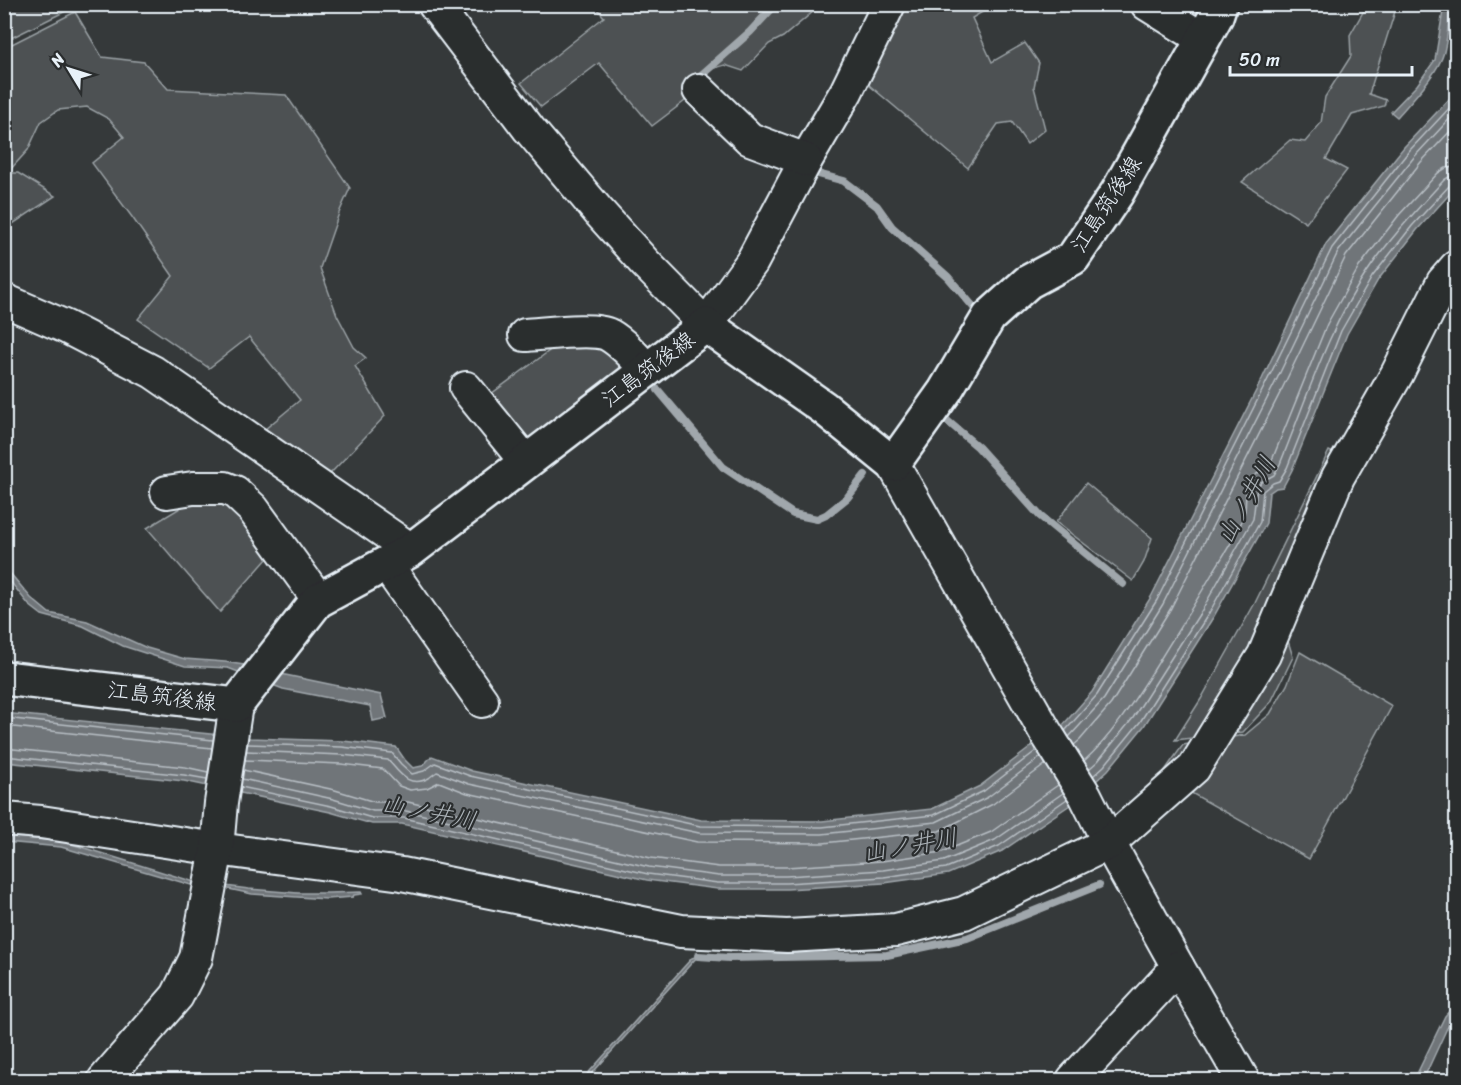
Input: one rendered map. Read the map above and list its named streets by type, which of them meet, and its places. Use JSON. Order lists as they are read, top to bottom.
{
  "streets": {
    "main road": ["江島筑後線"]
  },
  "water": ["山ノ井川"],
  "scale_bar": "50 m",
  "north": "top left"
}
